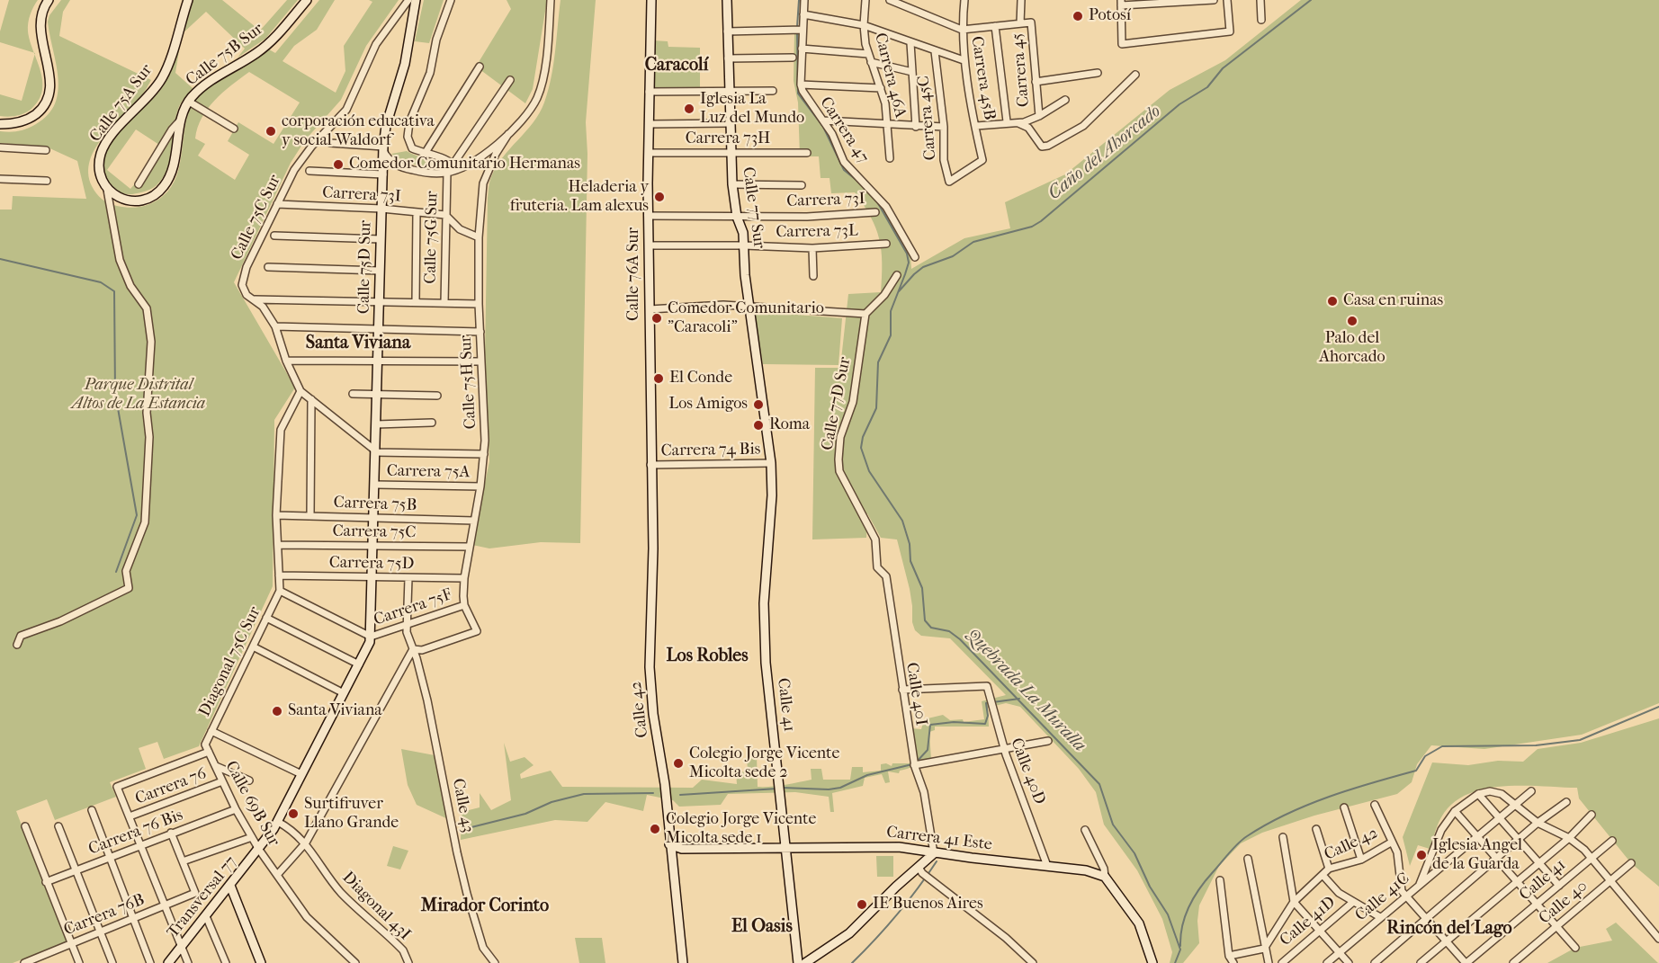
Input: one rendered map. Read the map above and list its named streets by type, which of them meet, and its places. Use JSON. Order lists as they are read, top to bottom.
{
  "streets": {
    "street": [
      "Calle 75B Sur",
      "Carrera 45",
      "Carrera 46A",
      "Carrera 45B",
      "Calle 75A Sur",
      "Carrera 45C",
      "Carrera 47",
      "Carrera 73H",
      "Carrera 73I",
      "Calle 77 Sur",
      "Calle 75C Sur",
      "Carrera 73L",
      "Calle 75G Sur",
      "Calle 75D Sur",
      "Calle 76A Sur",
      "Calle 75H Sur",
      "Calle 77D Sur",
      "Carrera 74 Bis",
      "Carrera 75A",
      "Carrera 75B",
      "Carrera 75C",
      "Carrera 75D",
      "Carrera 75F",
      "Diagonal 75C Sur",
      "Calle 40I",
      "Calle 41",
      "Calle 42",
      "Calle 40D",
      "Carrera 76",
      "Calle 69B Sur",
      "Calle 43",
      "Carrera 76 Bis",
      "Carrera 41 Este",
      "Transversal 77",
      "Calle 41C",
      "Calle 40",
      "Diagonal 43I",
      "Carrera 76B",
      "Calle 41D"
    ]
  },
  "crossings": [
    ["Calle 75B Sur", "Calle 75A Sur"],
    ["Carrera 45B", "Carrera 45C"],
    ["Carrera 73H", "Calle 77 Sur"],
    ["Carrera 73H", "Calle 76A Sur"],
    ["Carrera 73I", "Calle 77 Sur"],
    ["Carrera 73I", "Calle 75C Sur"],
    ["Carrera 73I", "Calle 75G Sur"],
    ["Carrera 73I", "Calle 75D Sur"],
    ["Carrera 73I", "Calle 76A Sur"],
    ["Calle 77 Sur", "Carrera 73L"],
    ["Calle 77 Sur", "Carrera 74 Bis"],
    ["Calle 77 Sur", "Calle 41"],
    ["Carrera 73L", "Calle 76A Sur"],
    ["Calle 75D Sur", "Carrera 75A"],
    ["Calle 75D Sur", "Carrera 75B"],
    ["Calle 75D Sur", "Carrera 75C"],
    ["Calle 75D Sur", "Carrera 75D"],
    ["Calle 75D Sur", "Carrera 75F"],
    ["Calle 75D Sur", "Transversal 77"],
    ["Calle 76A Sur", "Carrera 74 Bis"],
    ["Calle 76A Sur", "Calle 42"],
    ["Calle 75H Sur", "Carrera 75A"],
    ["Calle 75H Sur", "Carrera 75B"],
    ["Calle 75H Sur", "Carrera 75C"],
    ["Calle 75H Sur", "Carrera 75D"],
    ["Calle 75H Sur", "Carrera 75F"],
    ["Calle 75H Sur", "Calle 43"],
    ["Calle 77D Sur", "Calle 40I"],
    ["Carrera 75D", "Calle 43"],
    ["Carrera 75F", "Calle 43"],
    ["Carrera 75F", "Transversal 77"],
    ["Diagonal 75C Sur", "Calle 69B Sur"],
    ["Calle 40I", "Calle 40D"],
    ["Calle 40I", "Carrera 41 Este"],
    ["Calle 41", "Carrera 41 Este"],
    ["Calle 42", "Carrera 41 Este"],
    ["Calle 40D", "Carrera 41 Este"],
    ["Carrera 76", "Calle 69B Sur"],
    ["Calle 69B Sur", "Carrera 76 Bis"],
    ["Calle 69B Sur", "Transversal 77"]
  ],
  "districts": [
    "Caracolí",
    "Santa Viviana",
    "Los Robles",
    "Mirador Corinto",
    "El Oasis",
    "Rincón del Lago"
  ],
  "water": ["Caño del Ahorcado", "Quebrada La Muralla"],
  "parks": ["Parque Distrital Altos de La Estancia"],
  "places": [
    "Potosí",
    "Iglesia La Luz del Mundo",
    "corporación educativa y social Waldorf",
    "Comedor Comunitario Hermanas",
    "Heladeria y fruteria. Lam alexus",
    "Casa en ruinas",
    "Comedor Comunitario \"Caracoli\"",
    "Palo del Ahorcado",
    "El Conde",
    "Los Amigos",
    "Roma",
    "Santa Viviana",
    "Colegio Jorge Vicente Micolta sede 2",
    "Surtifruver Llano Grande",
    "Colegio Jorge Vicente Micolta sede 1",
    "Iglesia Angel de la Guarda",
    "IE Buenos Aires"
  ]
}
